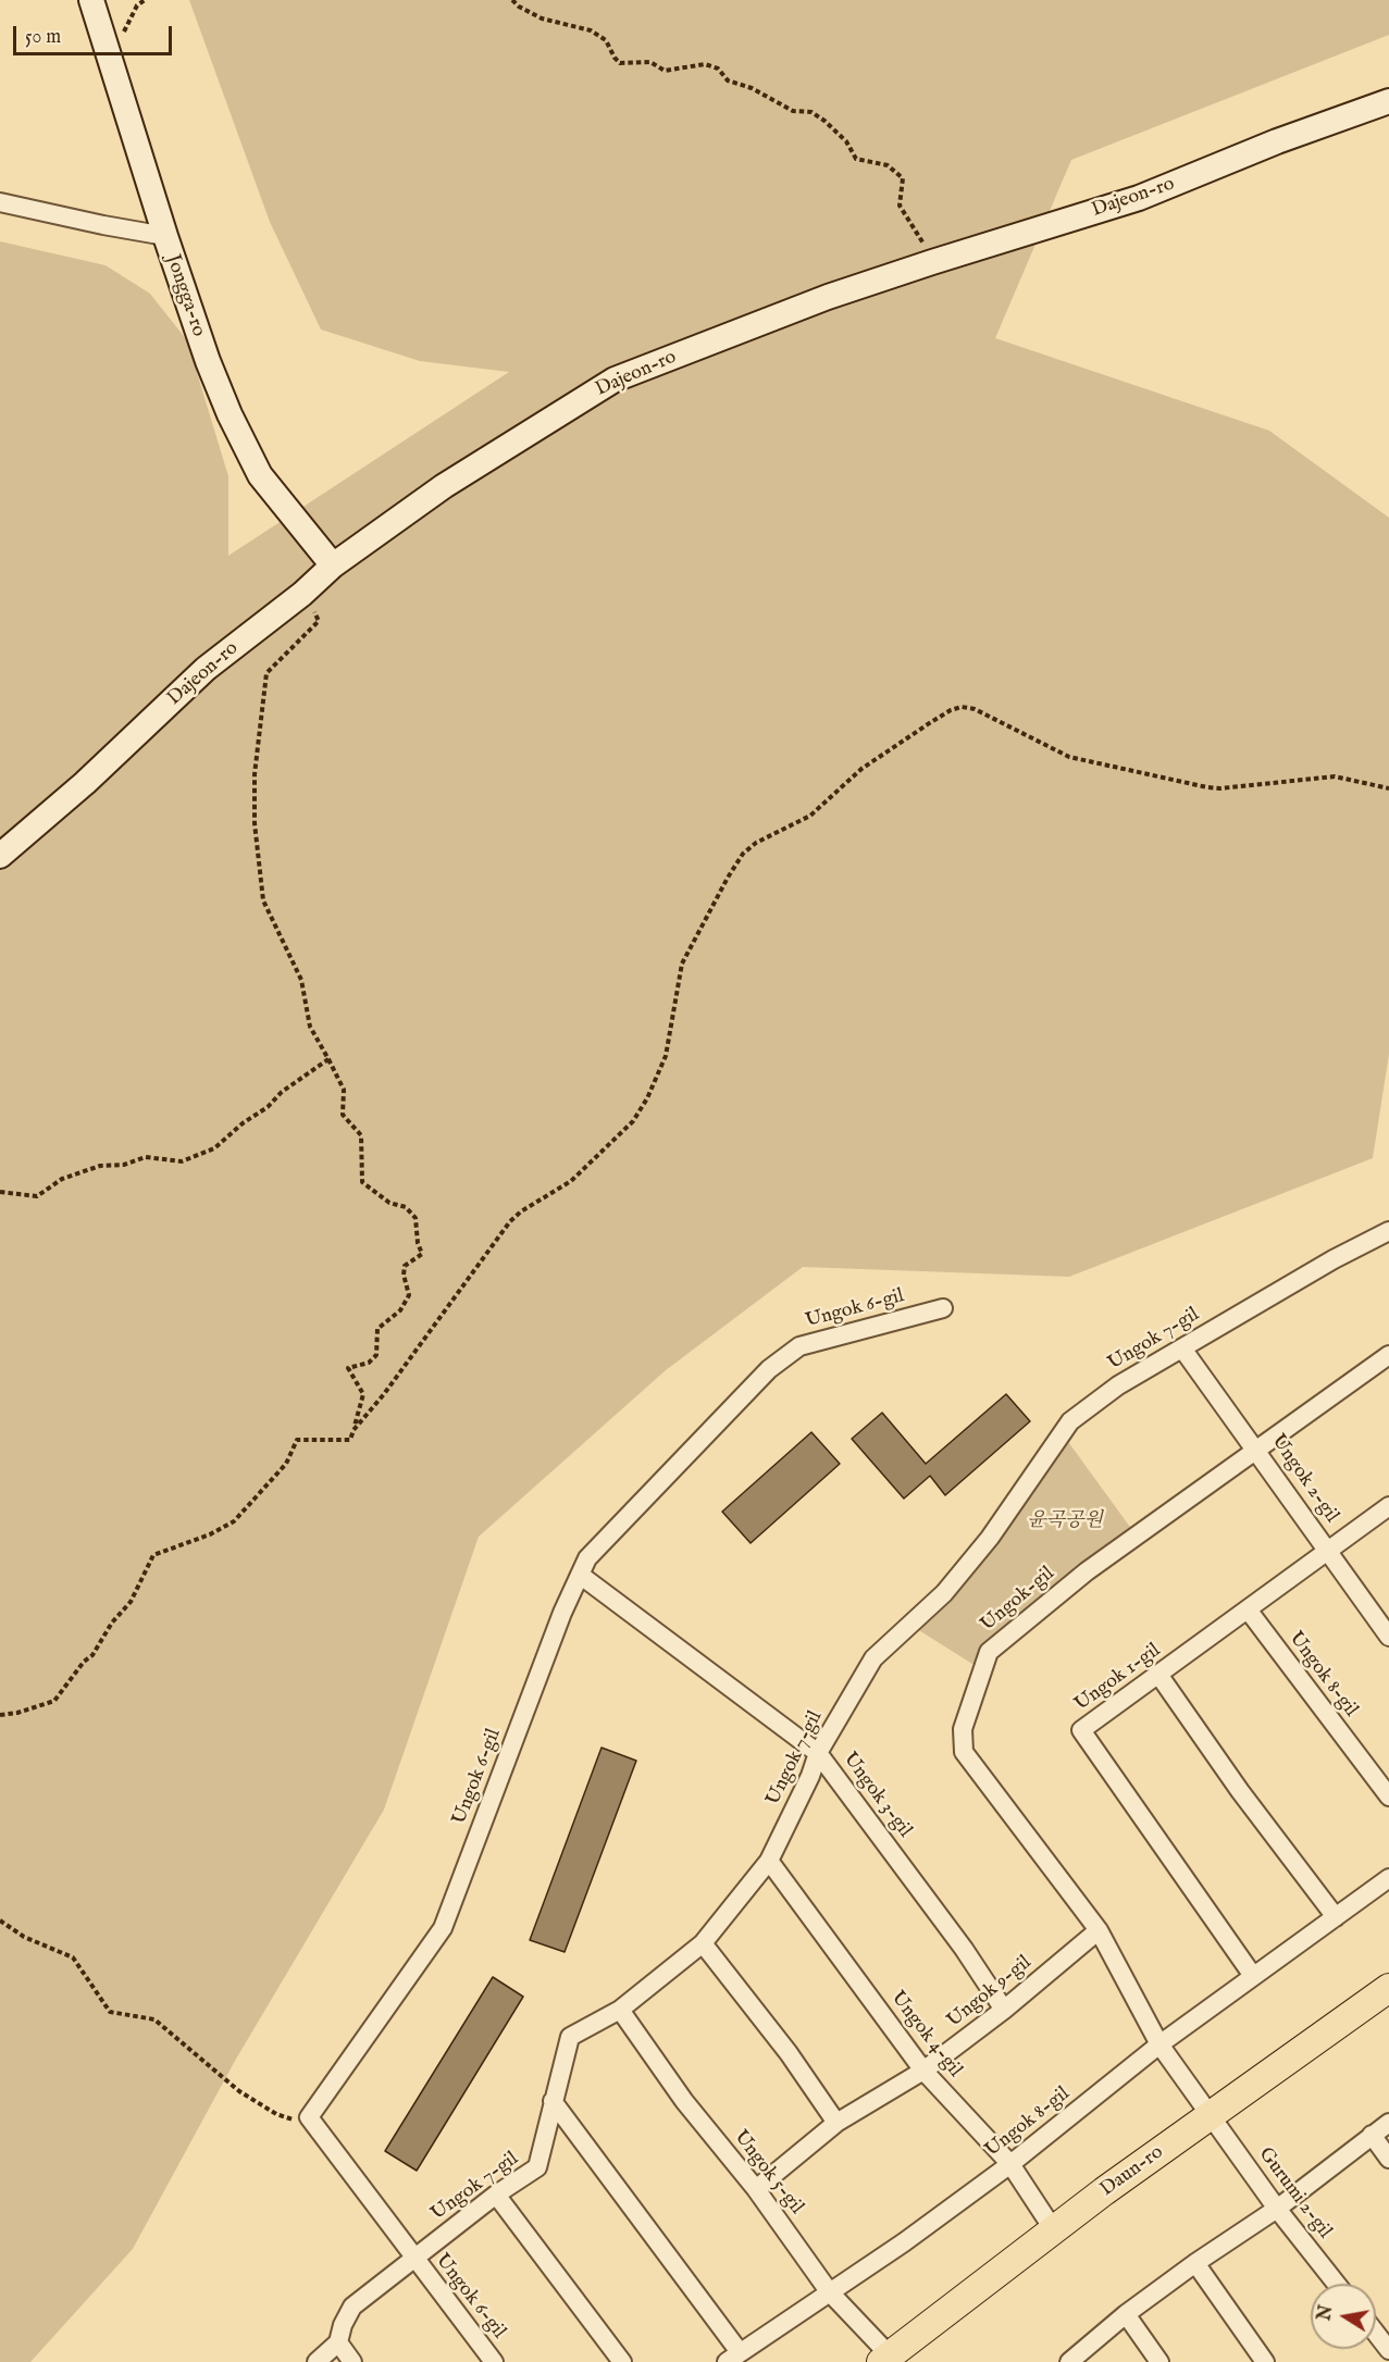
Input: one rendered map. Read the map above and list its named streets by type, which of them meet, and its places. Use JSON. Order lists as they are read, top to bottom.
{
  "streets": {
    "main road": ["Dajeon-ro", "Jongga-ro", "Daun-ro"],
    "street": [
      "Ungok 6-gil",
      "Ungok 7-gil",
      "Ungok 2-gil",
      "Ungok-gil",
      "Ungok 8-gil",
      "Ungok 1-gil",
      "Ungok 3-gil",
      "Ungok 9-gil",
      "Ungok 4-gil",
      "Ungok 5-gil",
      "Gurumi 2-gil"
    ]
  },
  "crossings": [
    ["Dajeon-ro", "Jongga-ro"],
    ["Ungok 6-gil", "Ungok 7-gil"],
    ["Ungok 6-gil", "Ungok 3-gil"],
    ["Ungok 7-gil", "Ungok 2-gil"],
    ["Ungok 7-gil", "Ungok 8-gil"],
    ["Ungok 7-gil", "Ungok 3-gil"],
    ["Ungok 7-gil", "Ungok 4-gil"],
    ["Ungok 7-gil", "Ungok 5-gil"],
    ["Ungok 2-gil", "Ungok-gil"],
    ["Ungok 2-gil", "Ungok 1-gil"],
    ["Ungok-gil", "Ungok 8-gil"],
    ["Ungok-gil", "Ungok 9-gil"],
    ["Ungok-gil", "Daun-ro"],
    ["Ungok-gil", "Gurumi 2-gil"],
    ["Ungok 8-gil", "Ungok 1-gil"],
    ["Ungok 8-gil", "Ungok 4-gil"],
    ["Ungok 8-gil", "Ungok 5-gil"],
    ["Ungok 3-gil", "Ungok 9-gil"],
    ["Ungok 9-gil", "Ungok 4-gil"],
    ["Ungok 9-gil", "Ungok 5-gil"],
    ["Ungok 4-gil", "Daun-ro"],
    ["Daun-ro", "Ungok 5-gil"],
    ["Daun-ro", "Gurumi 2-gil"]
  ],
  "parks": ["윤곡공원"],
  "scale_bar": "50 m",
  "north": "left"
}
